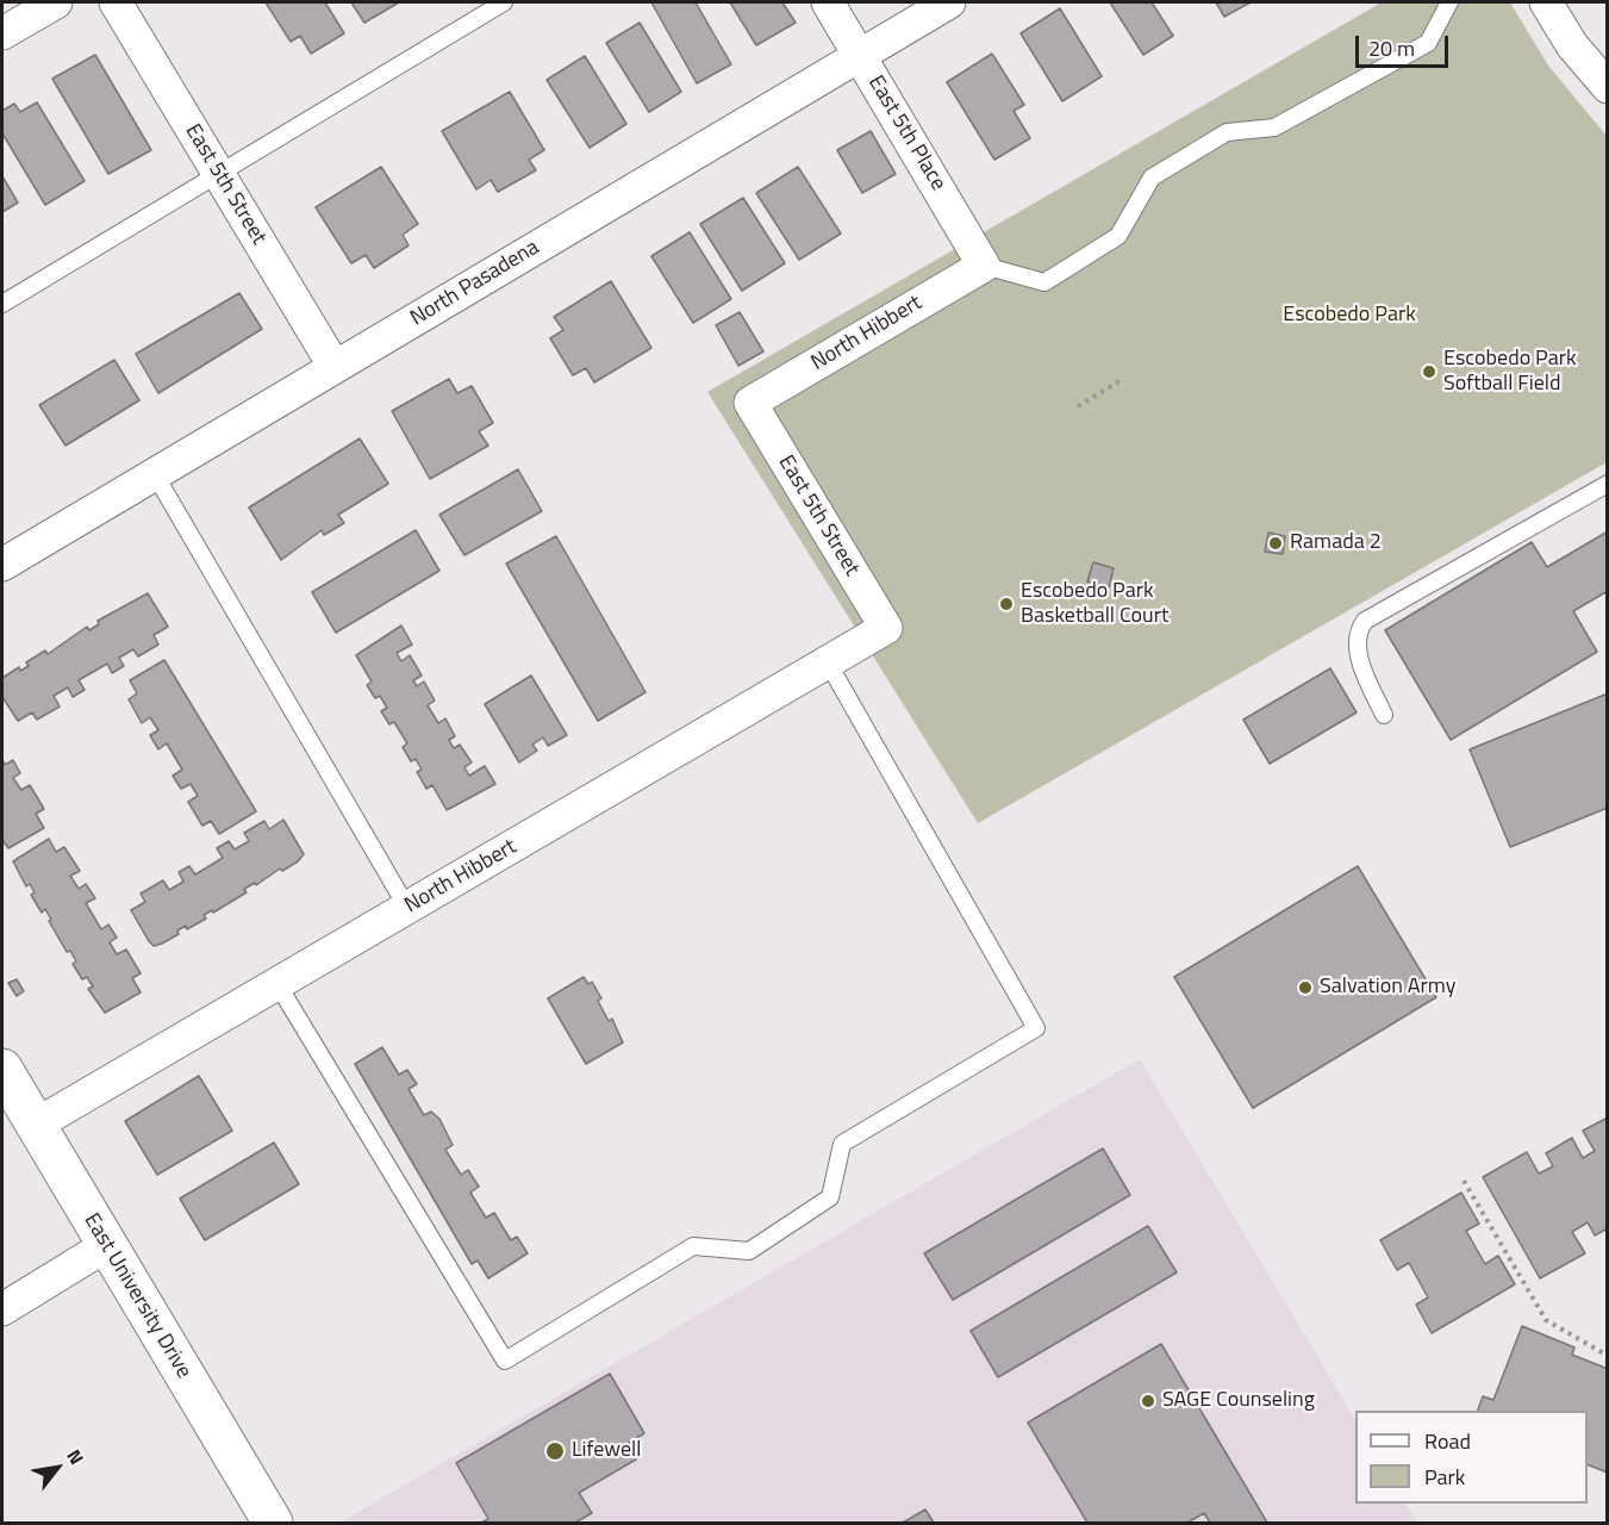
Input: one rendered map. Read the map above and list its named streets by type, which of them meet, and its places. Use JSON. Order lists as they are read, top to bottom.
{
  "streets": {
    "main road": ["East University Drive"],
    "street": [
      "East 5th Place",
      "East 5th Street",
      "North Pasadena",
      "North Hibbert"
    ]
  },
  "crossings": [
    ["East 5th Place", "North Pasadena"],
    ["East 5th Place", "North Hibbert"],
    ["East 5th Street", "North Pasadena"],
    ["East 5th Street", "North Hibbert"],
    ["North Hibbert", "East University Drive"]
  ],
  "parks": ["Escobedo Park"],
  "places": [
    "Escobedo Park Softball Field",
    "Ramada 2",
    "Escobedo Park Basketball Court",
    "Salvation Army",
    "SAGE Counseling",
    "Lifewell"
  ],
  "legend": ["Road", "Park"],
  "scale_bar": "20 m",
  "north": "top right"
}
